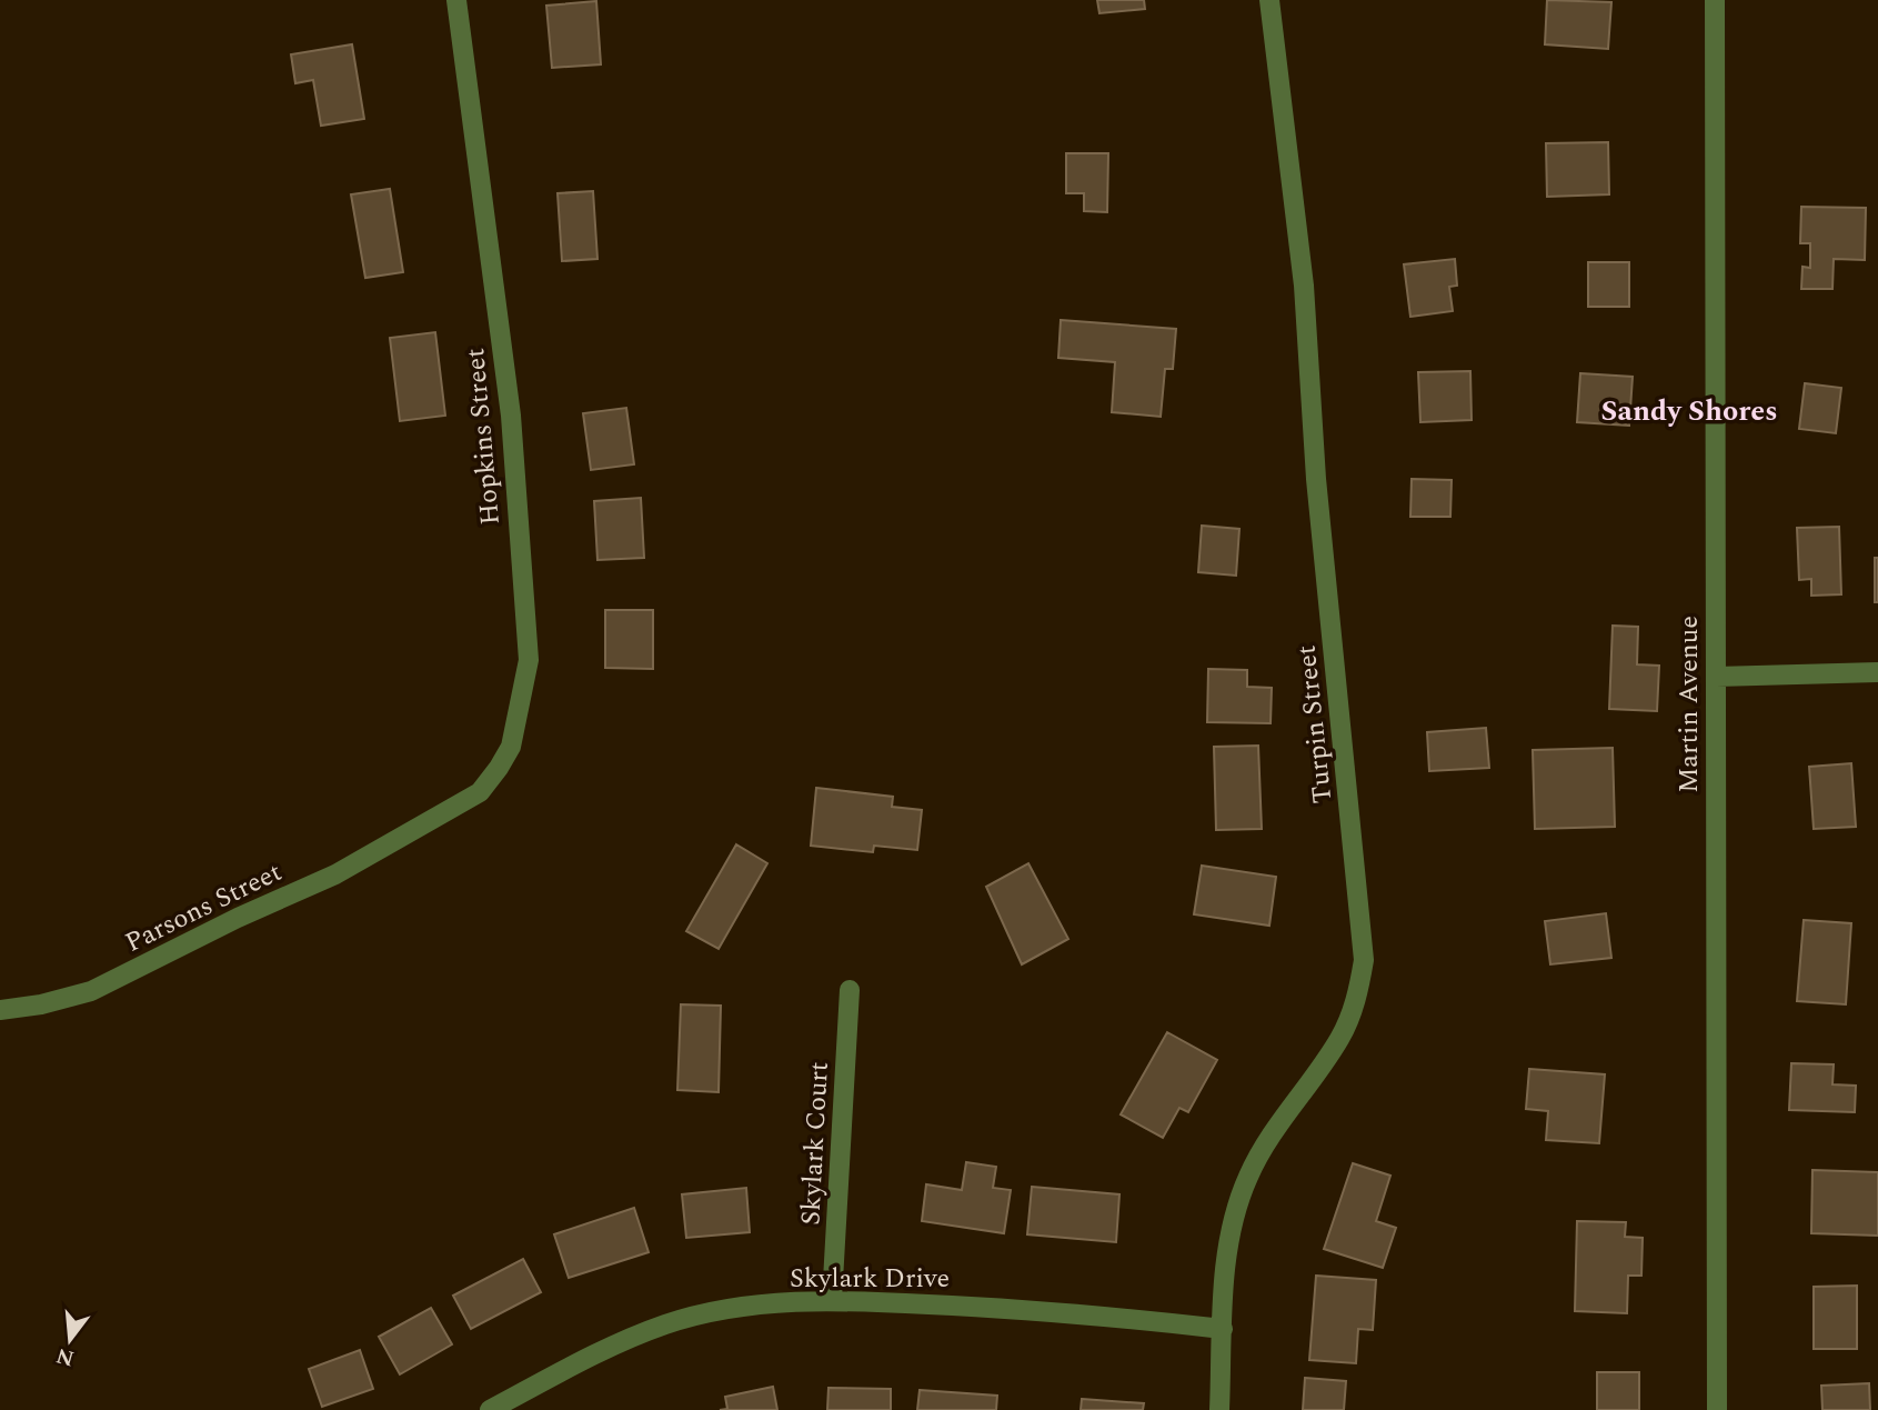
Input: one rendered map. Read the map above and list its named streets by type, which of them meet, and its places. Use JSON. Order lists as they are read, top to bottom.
{
  "streets": {
    "street": [
      "Hopkins Street",
      "Martin Avenue",
      "Turpin Street",
      "Parsons Street",
      "Skylark Court",
      "Skylark Drive"
    ]
  },
  "crossings": [
    ["Hopkins Street", "Parsons Street"],
    ["Turpin Street", "Skylark Drive"],
    ["Skylark Court", "Skylark Drive"]
  ],
  "districts": ["Sandy Shores"],
  "north": "bottom"
}
